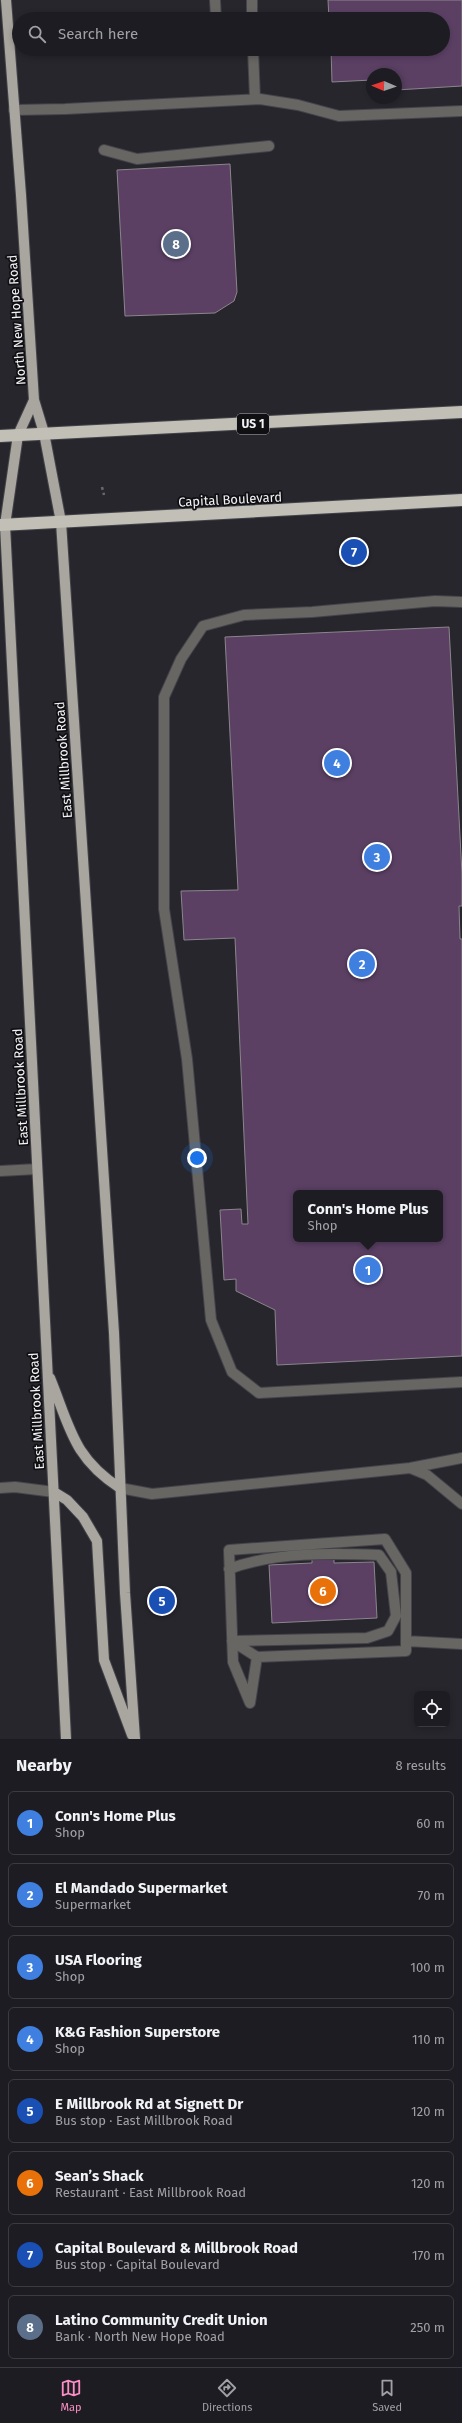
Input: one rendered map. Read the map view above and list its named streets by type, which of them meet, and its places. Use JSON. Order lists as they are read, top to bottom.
{
  "streets": {
    "highway": ["US 1", "Capital Boulevard"],
    "main road": ["North New Hope Road", "East Millbrook Road"]
  },
  "crossings": [
    ["North New Hope Road", "US 1"],
    ["North New Hope Road", "Capital Boulevard"],
    ["North New Hope Road", "East Millbrook Road"],
    ["US 1", "East Millbrook Road"],
    ["Capital Boulevard", "East Millbrook Road"]
  ],
  "north": "left",
  "page": {
    "search": "Search here",
    "pins": [
      "8",
      "7",
      "4",
      "3",
      "2",
      "1",
      "6",
      "5"
    ],
    "popup": ["Conn's Home Plus", "Shop"],
    "heading": ["Nearby", "8 results"],
    "list": [
      {
        "mark": "1",
        "name": "Conn's Home Plus",
        "note": "Shop",
        "value": "60 m"
      },
      {
        "mark": "2",
        "name": "El Mandado Supermarket",
        "note": "Supermarket",
        "value": "70 m"
      },
      {
        "mark": "3",
        "name": "USA Flooring",
        "note": "Shop",
        "value": "100 m"
      },
      {
        "mark": "4",
        "name": "K&G Fashion Superstore",
        "note": "Shop",
        "value": "110 m"
      },
      {
        "mark": "5",
        "name": "E Millbrook Rd at Signett Dr",
        "note": "Bus stop · East Millbrook Road",
        "value": "120 m"
      },
      {
        "mark": "6",
        "name": "Sean’s Shack",
        "note": "Restaurant · East Millbrook Road",
        "value": "120 m"
      },
      {
        "mark": "7",
        "name": "Capital Boulevard & Millbrook Road",
        "note": "Bus stop · Capital Boulevard",
        "value": "170 m"
      },
      {
        "mark": "8",
        "name": "Latino Community Credit Union",
        "note": "Bank · North New Hope Road",
        "value": "250 m"
      }
    ],
    "nav": ["Map", "Directions", "Saved"]
  }
}
